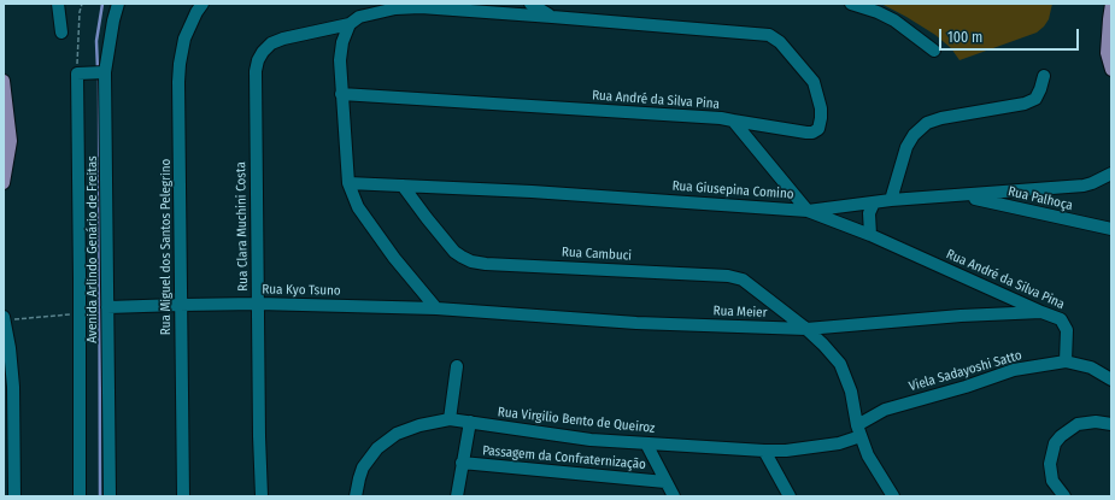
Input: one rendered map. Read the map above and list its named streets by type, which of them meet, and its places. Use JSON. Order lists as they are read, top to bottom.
{
  "streets": {
    "street": [
      "Rua André da Silva Pina",
      "Rua Giusepina Comino",
      "Rua Palhoça",
      "Rua Clara Muchini Costa",
      "Rua Miguel dos Santos Pelegrino",
      "Avenida Arlindo Genário de Freitas",
      "Rua Cambuci",
      "Rua Kyo Tsuno",
      "Rua Meier",
      "Viela Sadayoshi Satto",
      "Rua Virgilio Bento de Queiroz",
      "Passagem da Confraternização"
    ]
  },
  "crossings": [
    ["Rua André da Silva Pina", "Rua Giusepina Comino"],
    ["Rua André da Silva Pina", "Rua Clara Muchini Costa"],
    ["Rua André da Silva Pina", "Rua Meier"],
    ["Rua André da Silva Pina", "Viela Sadayoshi Satto"],
    ["Rua Giusepina Comino", "Rua Palhoça"],
    ["Rua Giusepina Comino", "Rua Cambuci"],
    ["Rua Clara Muchini Costa", "Rua Kyo Tsuno"],
    ["Rua Miguel dos Santos Pelegrino", "Rua Kyo Tsuno"],
    ["Avenida Arlindo Genário de Freitas", "Rua Kyo Tsuno"],
    ["Rua Cambuci", "Rua Meier"],
    ["Rua Cambuci", "Viela Sadayoshi Satto"],
    ["Rua Cambuci", "Rua Virgilio Bento de Queiroz"],
    ["Rua Kyo Tsuno", "Rua Meier"],
    ["Viela Sadayoshi Satto", "Rua Virgilio Bento de Queiroz"]
  ],
  "scale_bar": "100 m"
}
